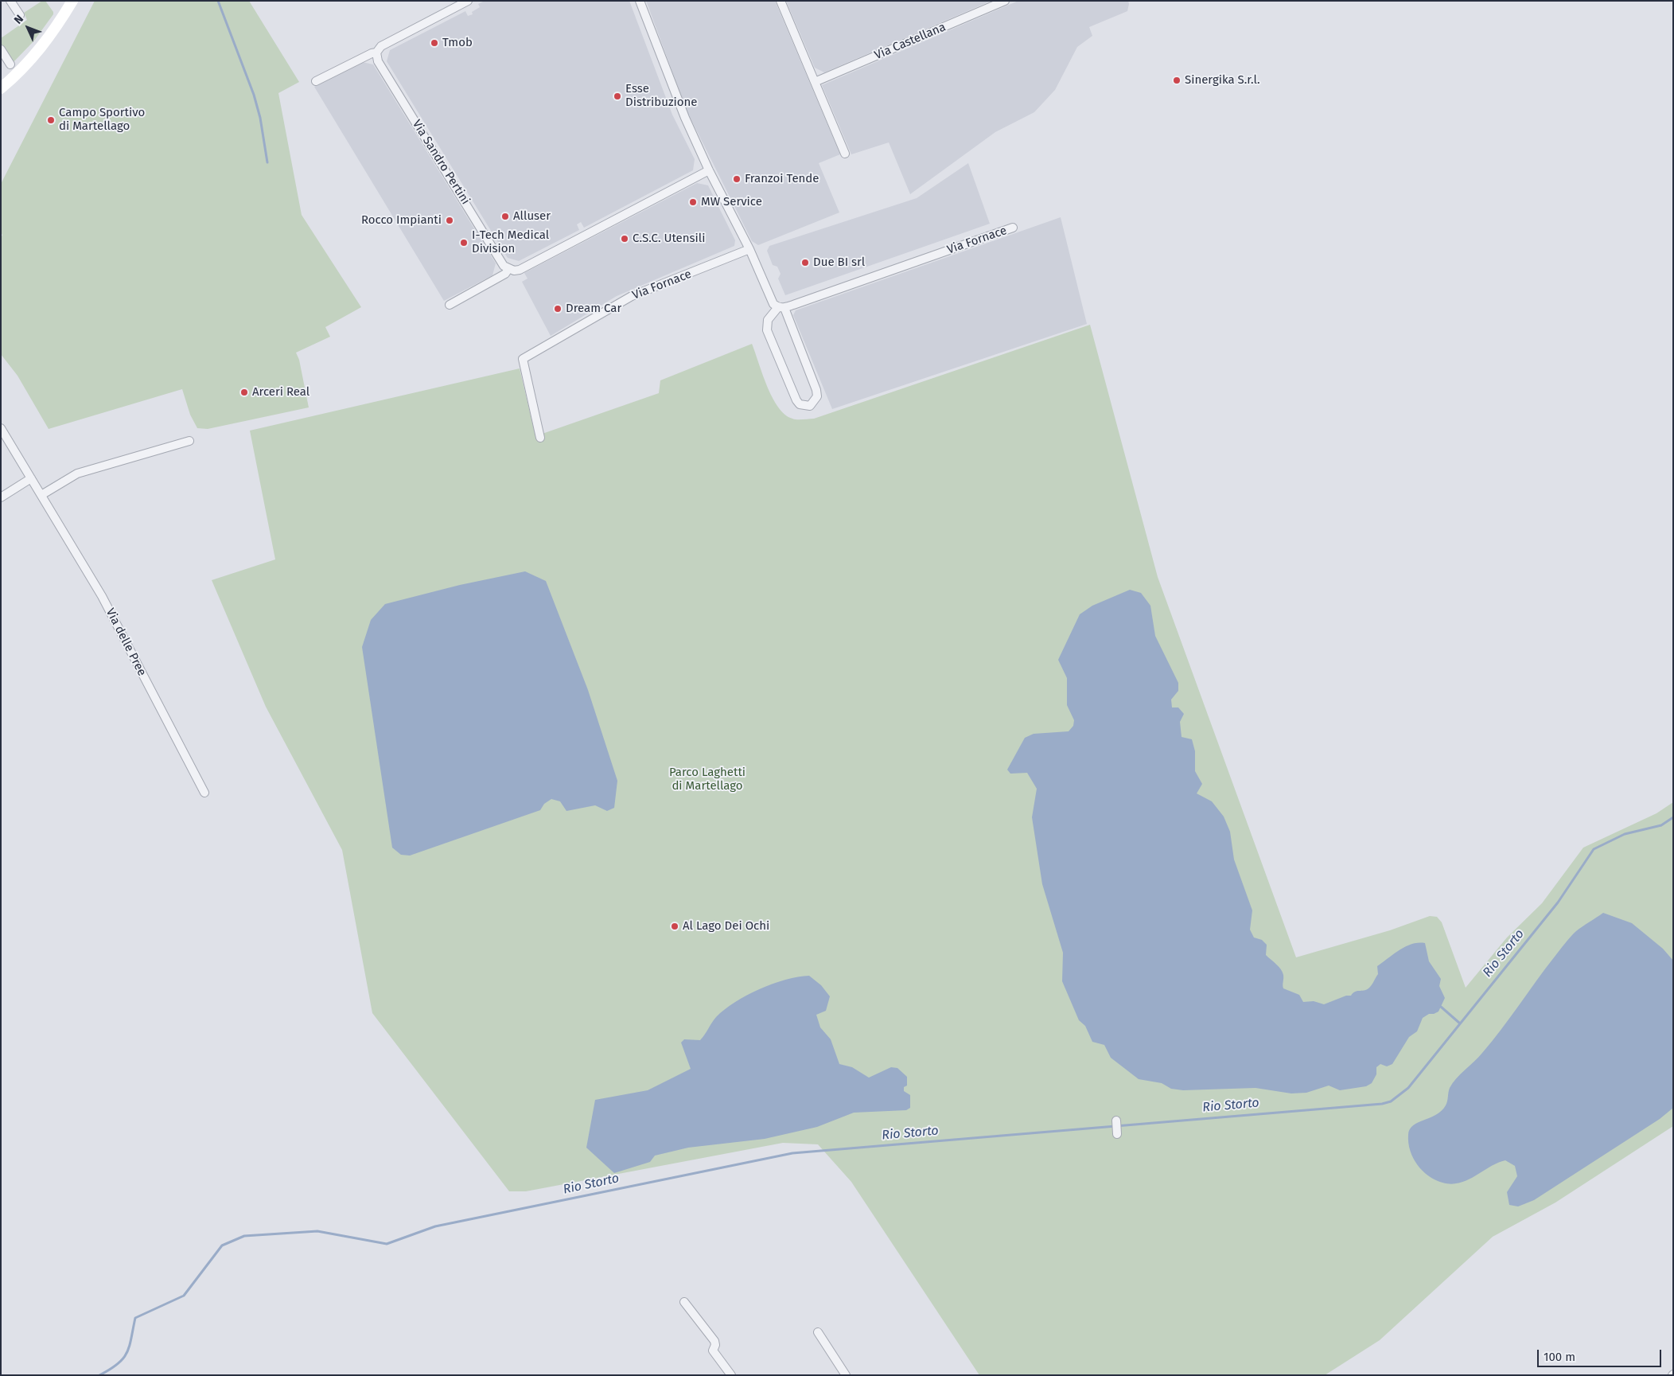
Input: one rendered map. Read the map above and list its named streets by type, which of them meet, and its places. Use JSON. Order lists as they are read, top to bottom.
{
  "streets": {
    "street": [
      "Via Castellana",
      "Via Sandro Pertini",
      "Via Fornace",
      "Via delle Pree"
    ]
  },
  "water": ["Rio Storto"],
  "parks": ["Parco Laghetti di Martellago"],
  "places": [
    "Tmob",
    "Sinergika S.r.l.",
    "Esse Distribuzione",
    "Campo Sportivo di Martellago",
    "Franzoi Tende",
    "MW Service",
    "Alluser",
    "Rocco Impianti",
    "C.S.C. Utensili",
    "I-Tech Medical Division",
    "Due BI srl",
    "Dream Car",
    "Arceri Real",
    "Al Lago Dei Ochi"
  ],
  "scale_bar": "100 m",
  "north": "top left"
}
